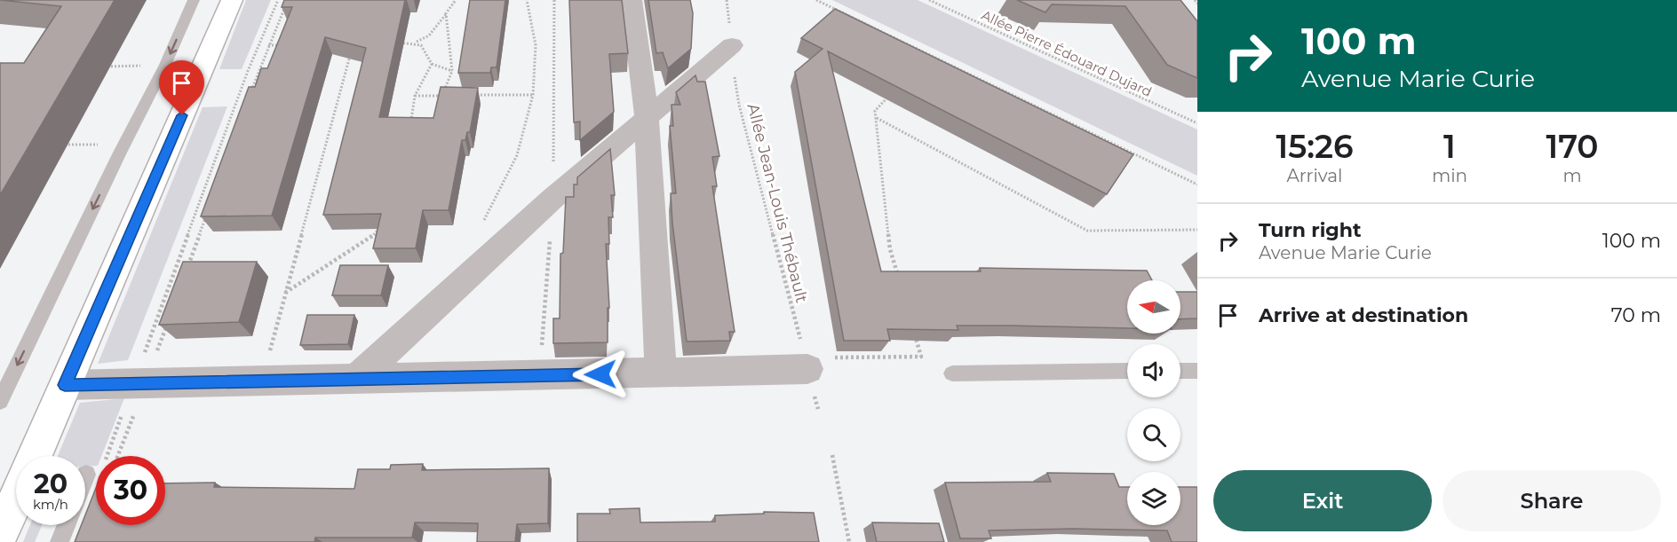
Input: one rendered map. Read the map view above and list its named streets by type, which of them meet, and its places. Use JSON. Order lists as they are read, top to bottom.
{
  "streets": {
    "path": ["Allée Pierre Édouard Dujard", "Allée Jean-Louis Thébault"]
  },
  "north": "left",
  "page": {
    "turn": ["100 m", "Avenue Marie Curie"],
    "eta": [
      "15:26",
      "Arrival",
      "1",
      "min",
      "170",
      "m"
    ],
    "list": [
      {
        "name": "Turn right",
        "note": "Avenue Marie Curie",
        "value": "100 m"
      },
      {
        "name": "Arrive at destination",
        "value": "70 m"
      }
    ],
    "speed": "20 km/h",
    "limit": "30",
    "buttons": ["Exit", "Share"]
  }
}
